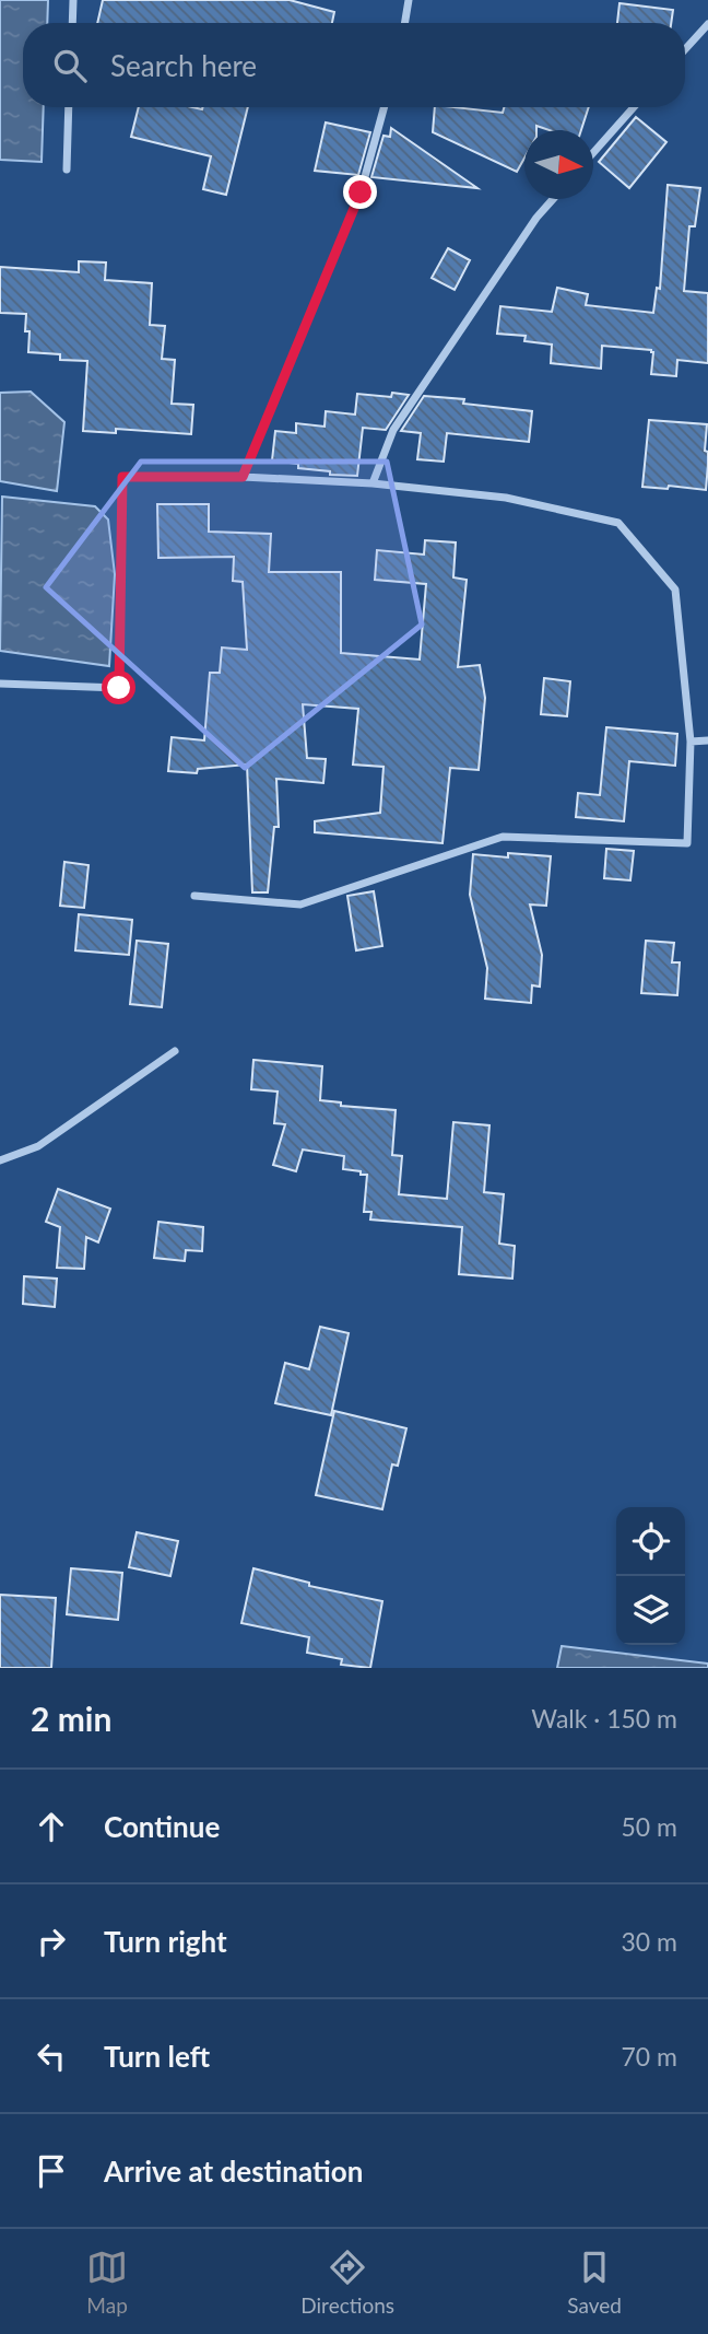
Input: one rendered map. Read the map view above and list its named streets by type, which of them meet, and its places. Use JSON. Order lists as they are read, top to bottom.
{
  "north": "right",
  "page": {
    "search": "Search here",
    "heading": ["2 min", "Walk · 150 m"],
    "list": [
      ["Continue", "50 m"],
      ["Turn right", "30 m"],
      ["Turn left", "70 m"],
      "Arrive at destination"
    ],
    "nav": ["Map", "Directions", "Saved"]
  }
}
